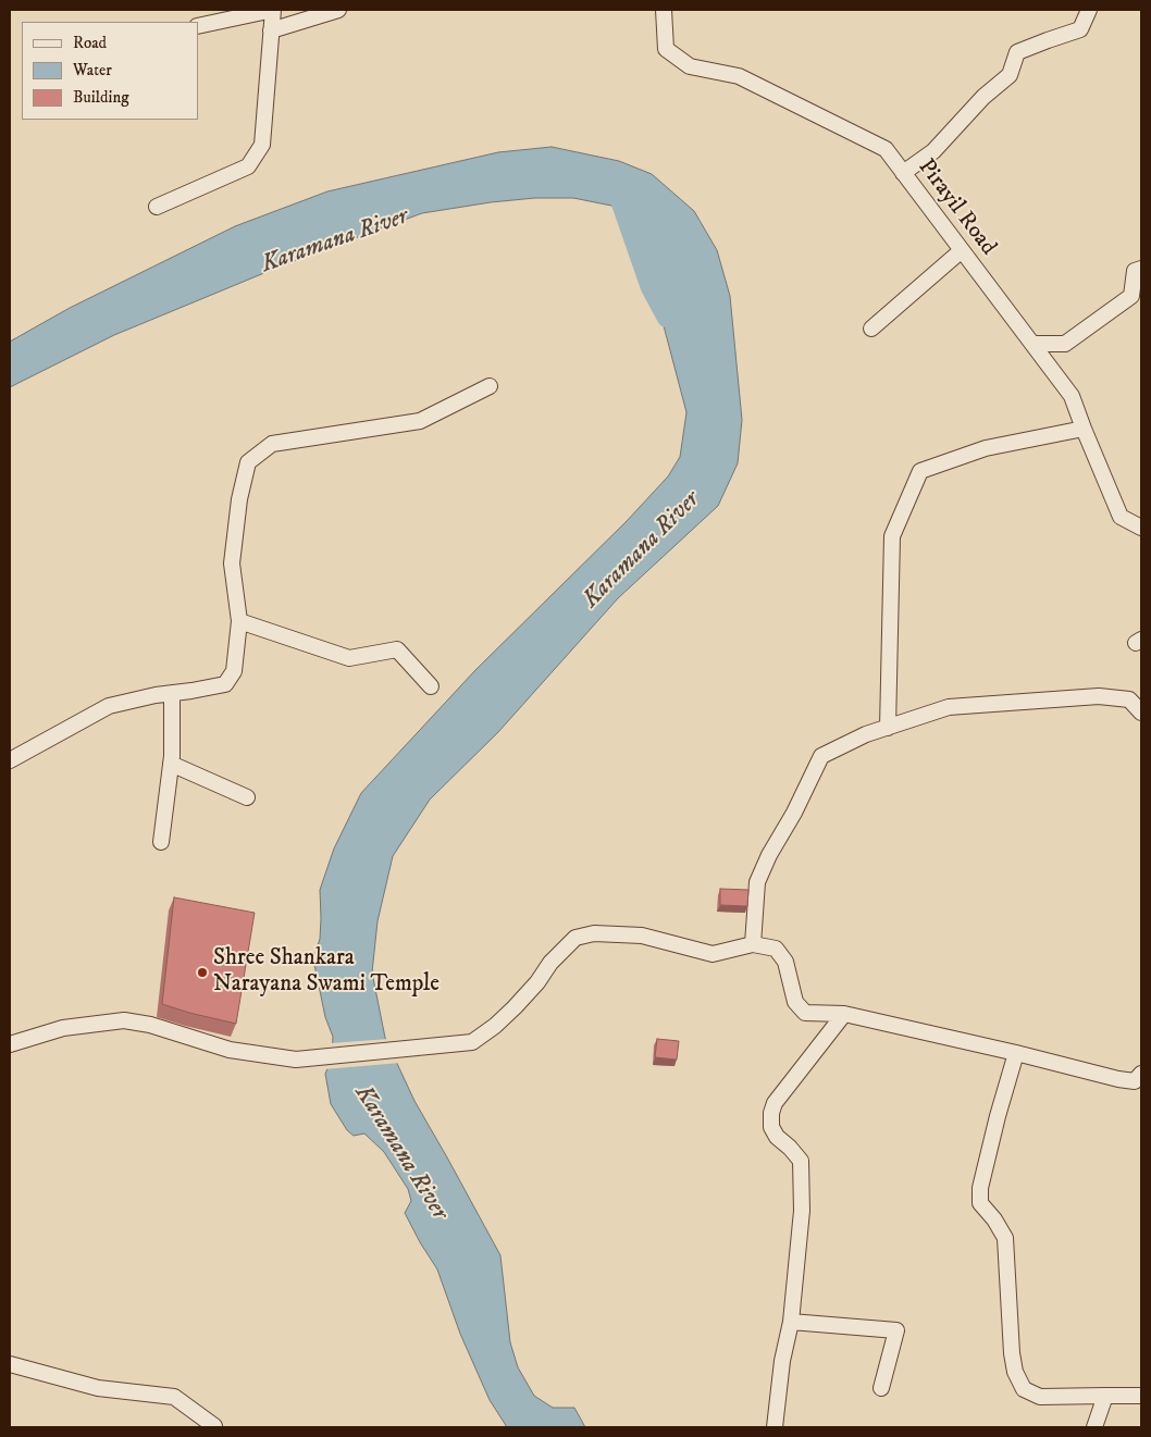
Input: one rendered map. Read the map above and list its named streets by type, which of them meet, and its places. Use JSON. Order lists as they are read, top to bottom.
{
  "streets": {
    "street": ["Pirayil Road"]
  },
  "water": ["Karamana River"],
  "places": ["Shree Shankara Narayana Swami Temple"],
  "legend": ["Road", "Water", "Building"]
}
